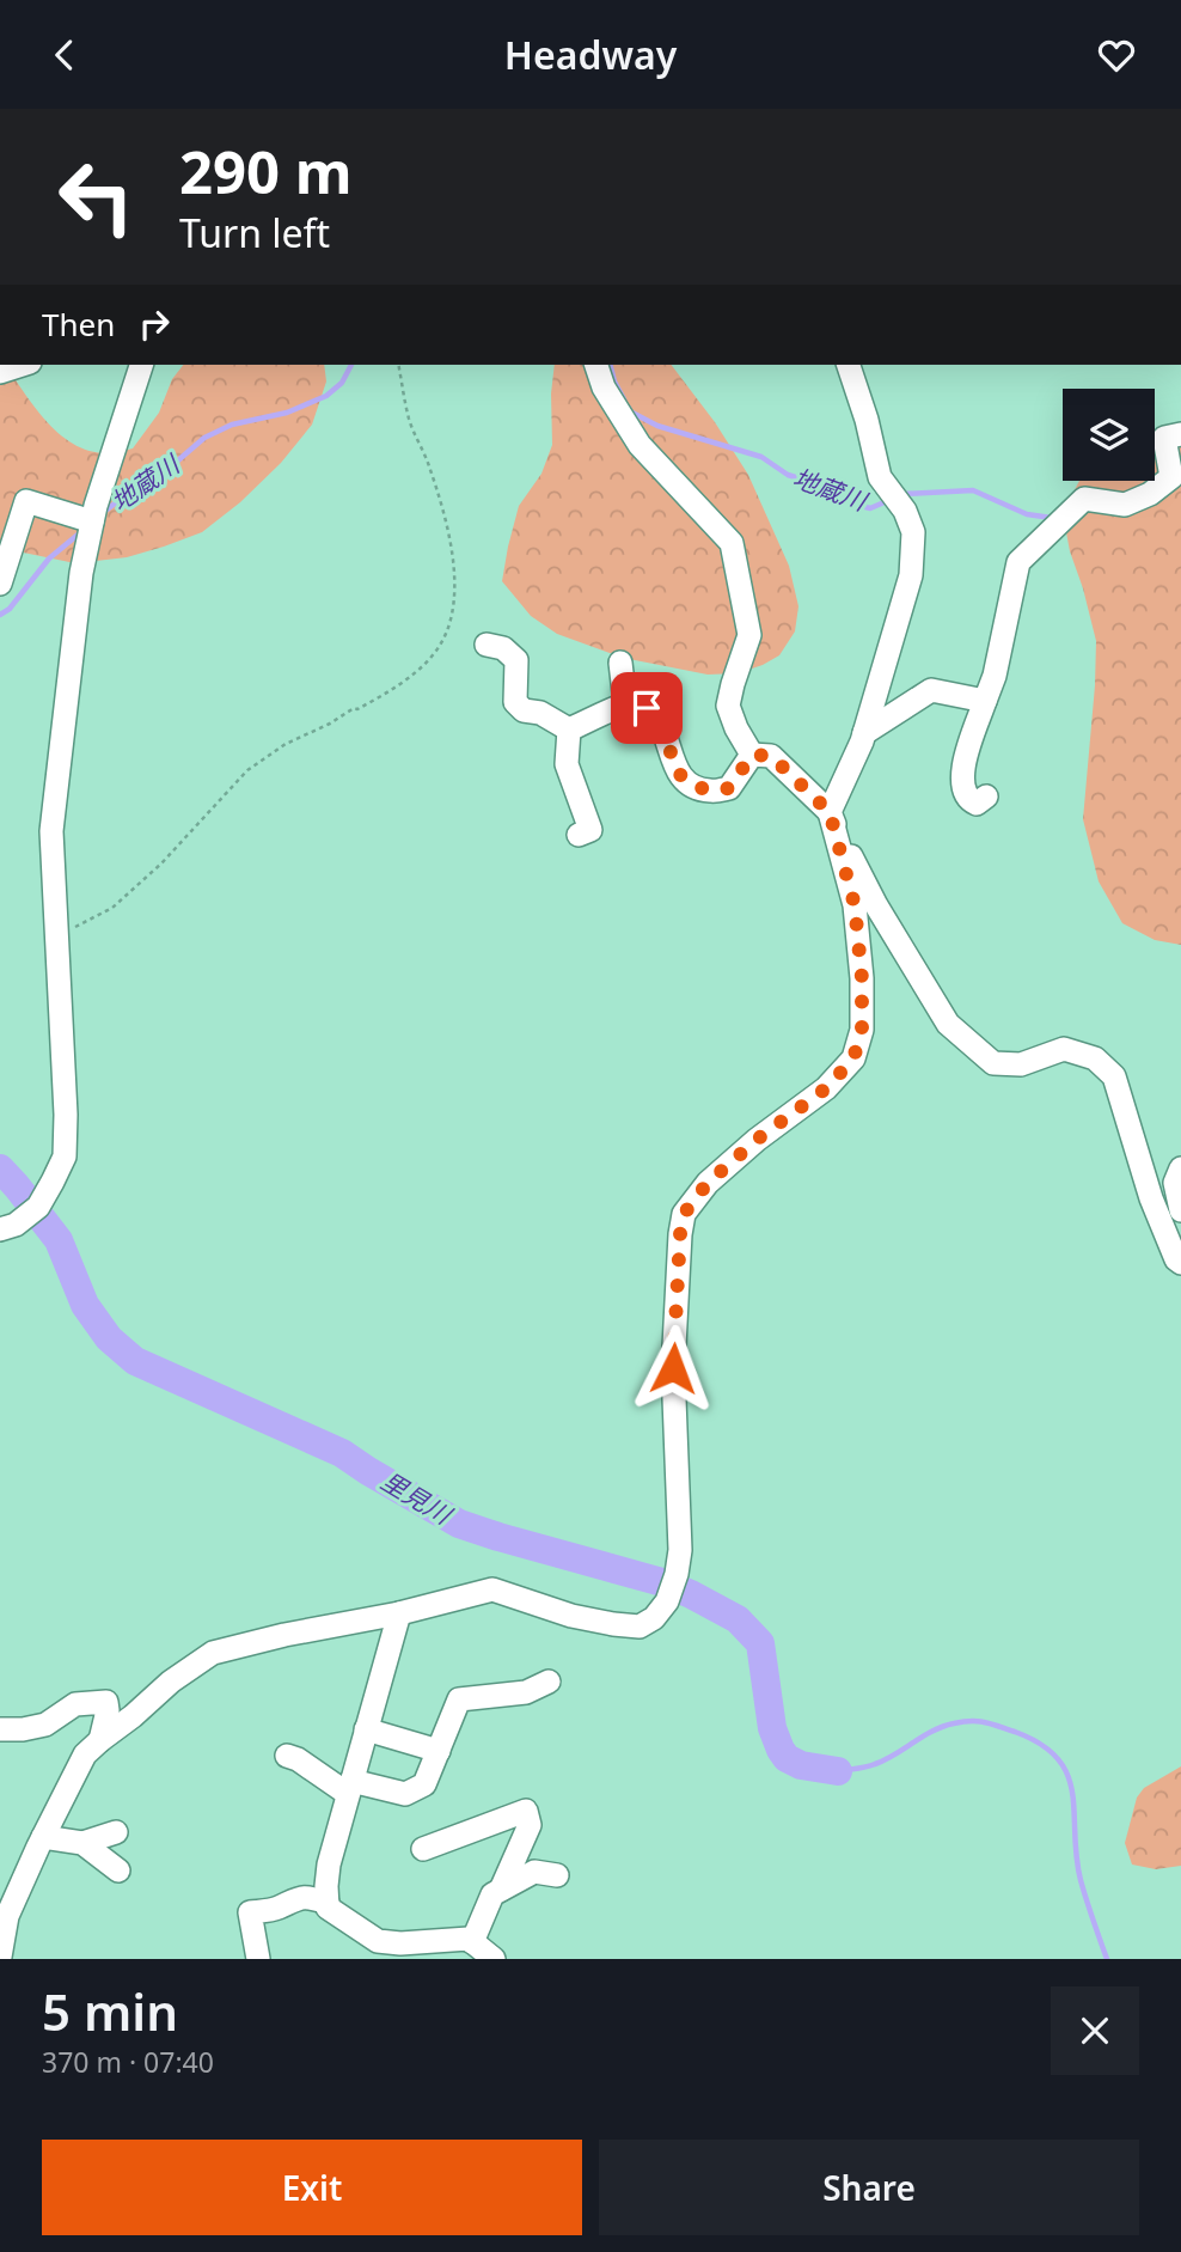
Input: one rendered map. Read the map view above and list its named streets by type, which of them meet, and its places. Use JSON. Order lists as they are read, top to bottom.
{
  "water": ["地蔵川", "里見川"],
  "page": {
    "header": "Headway",
    "turn": ["290 m", "Turn left"],
    "then": "Then",
    "heading": ["5 min", "370 m · 07:40"],
    "buttons": ["Exit", "Share"]
  }
}
